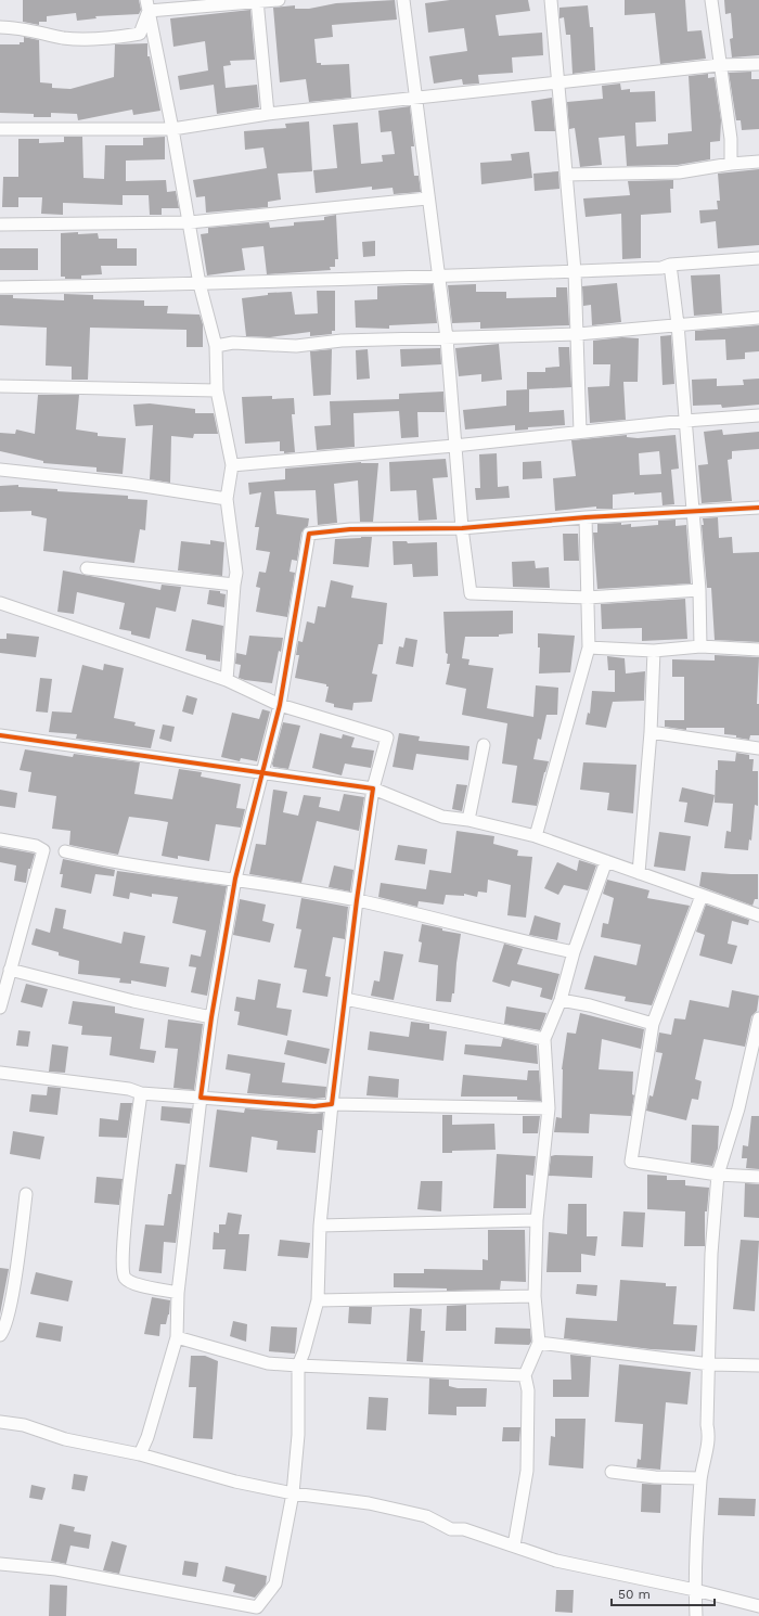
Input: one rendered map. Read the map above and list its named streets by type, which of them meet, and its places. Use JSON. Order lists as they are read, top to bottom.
{
  "scale_bar": "50 m"
}
